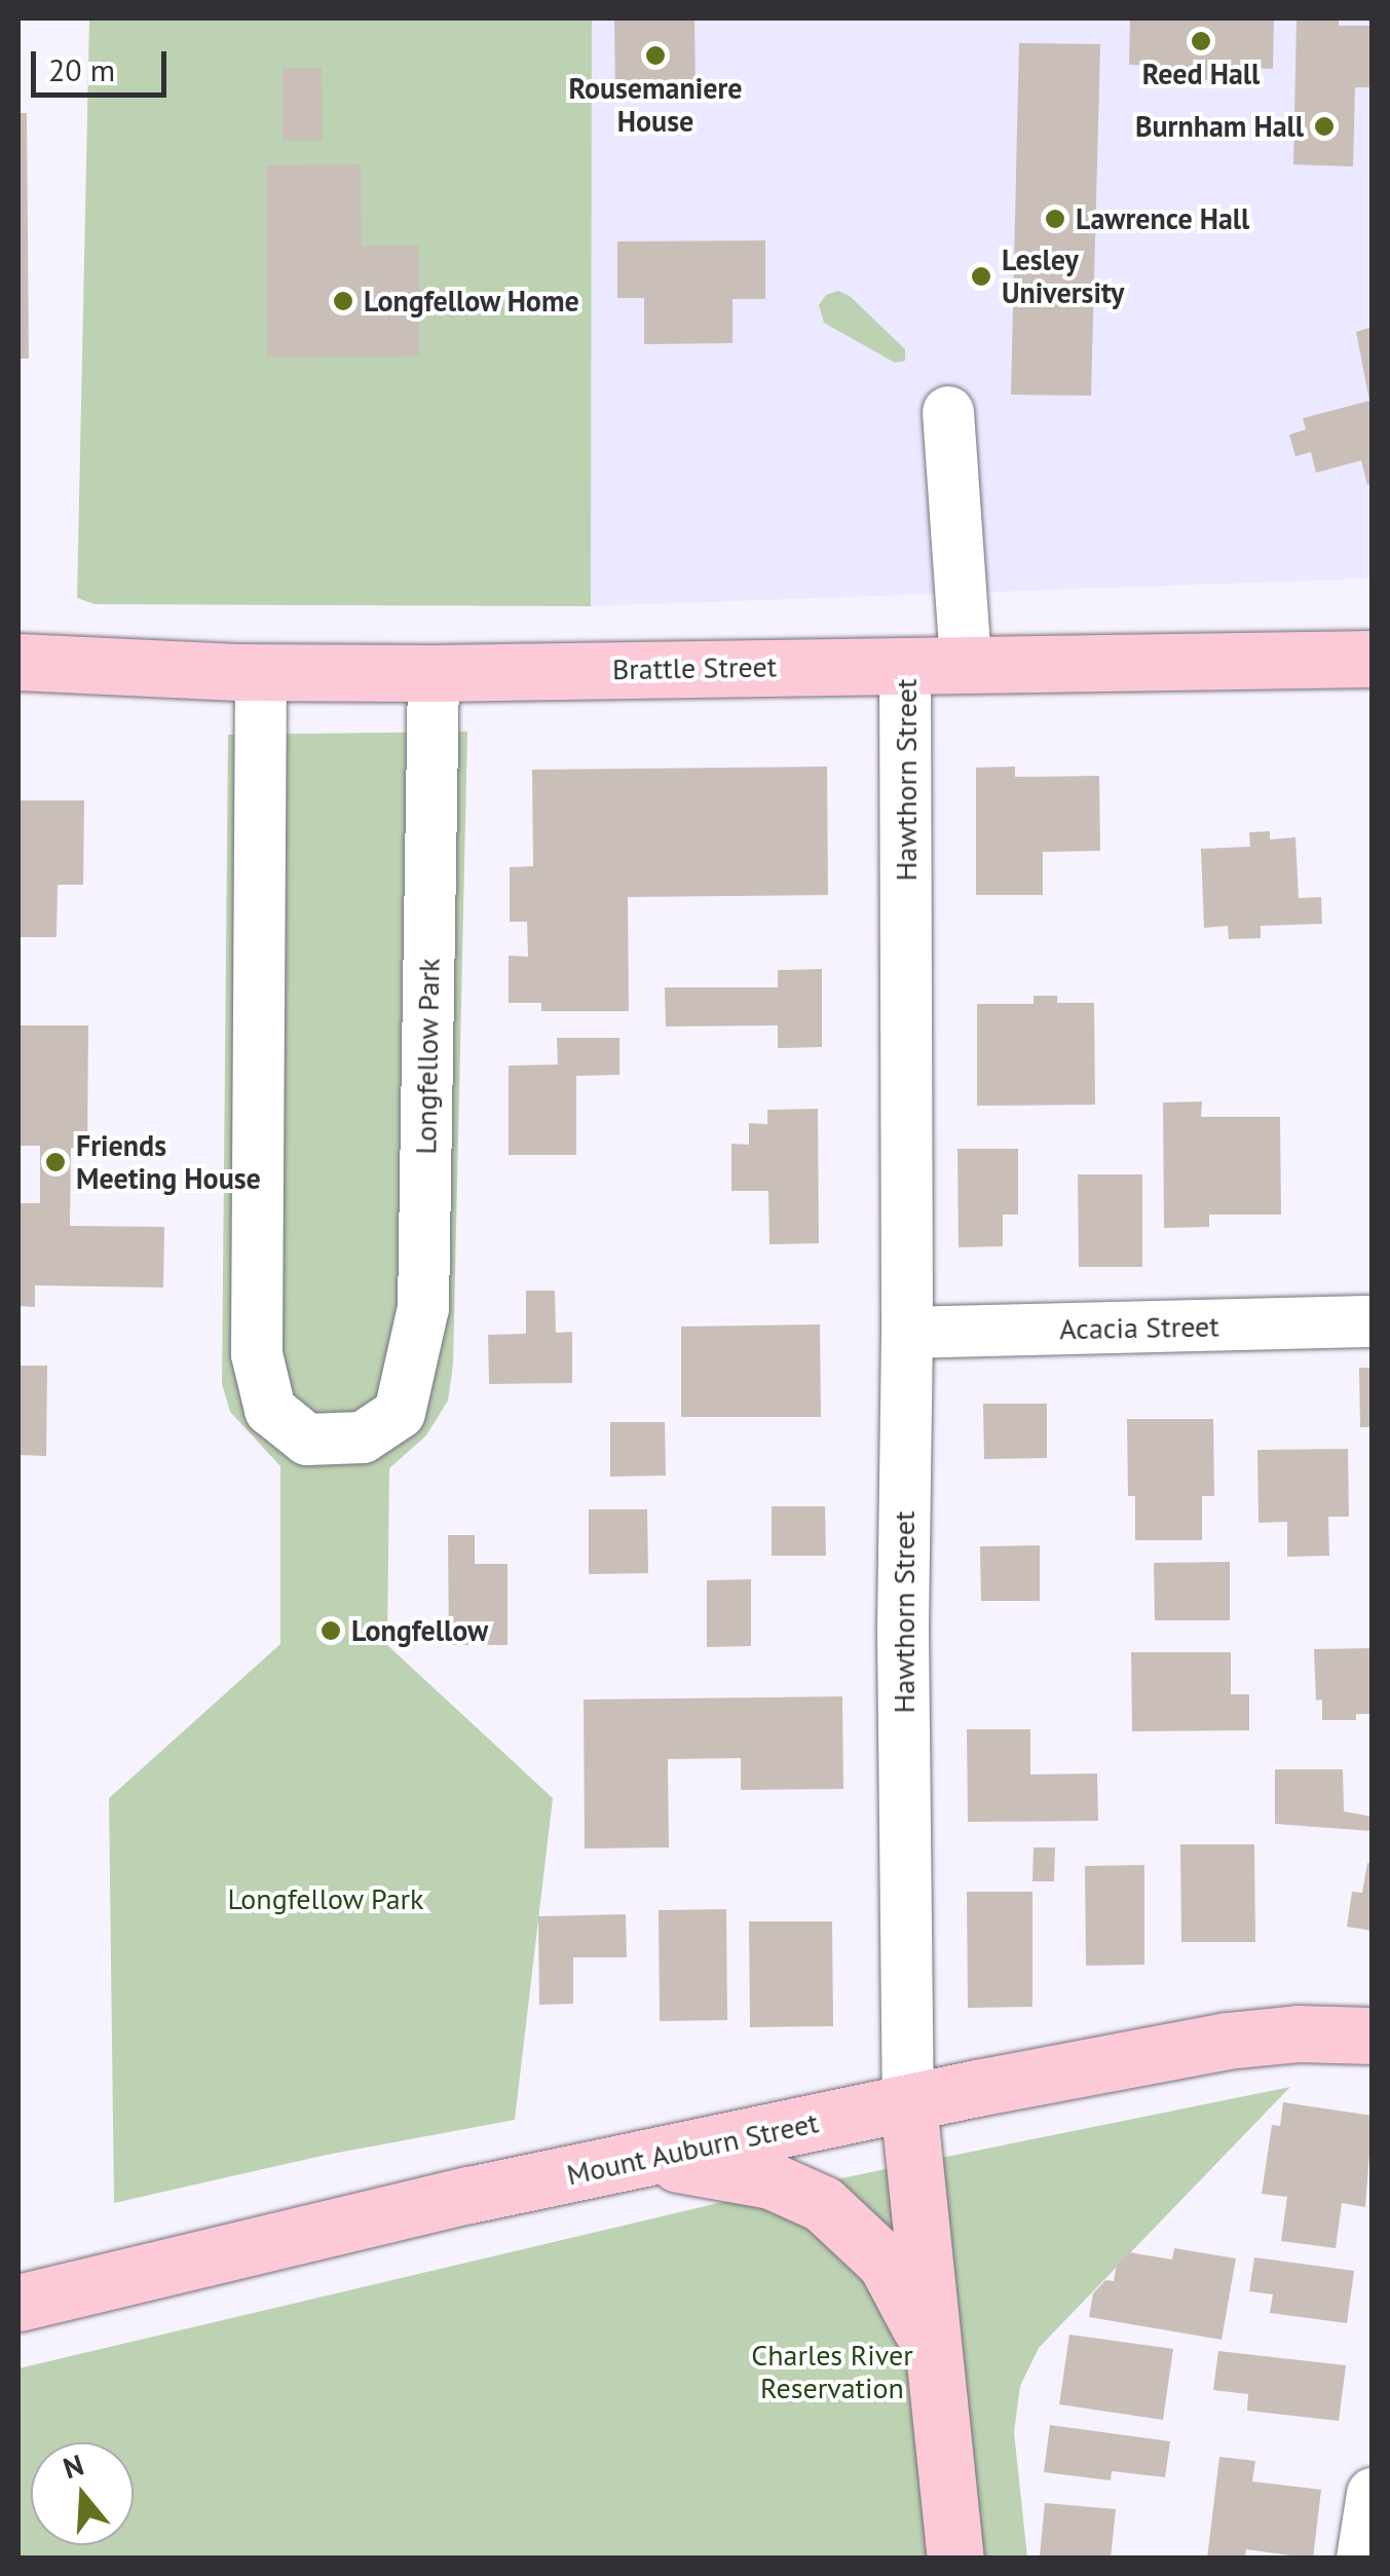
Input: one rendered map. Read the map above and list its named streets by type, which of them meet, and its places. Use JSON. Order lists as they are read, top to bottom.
{
  "streets": {
    "main road": ["Brattle Street", "Hawthorn Street", "Mount Auburn Street"],
    "street": ["Longfellow Park", "Acacia Street"]
  },
  "crossings": [
    ["Brattle Street", "Hawthorn Street"],
    ["Brattle Street", "Longfellow Park"],
    ["Hawthorn Street", "Acacia Street"],
    ["Hawthorn Street", "Mount Auburn Street"]
  ],
  "parks": ["Longfellow Park", "Charles River Reservation"],
  "places": [
    "Reed Hall",
    "Rousemaniere House",
    "Burnham Hall",
    "Lawrence Hall",
    "Lesley University",
    "Longfellow Home",
    "Friends Meeting House",
    "Longfellow"
  ],
  "scale_bar": "20 m",
  "north": "top"
}
